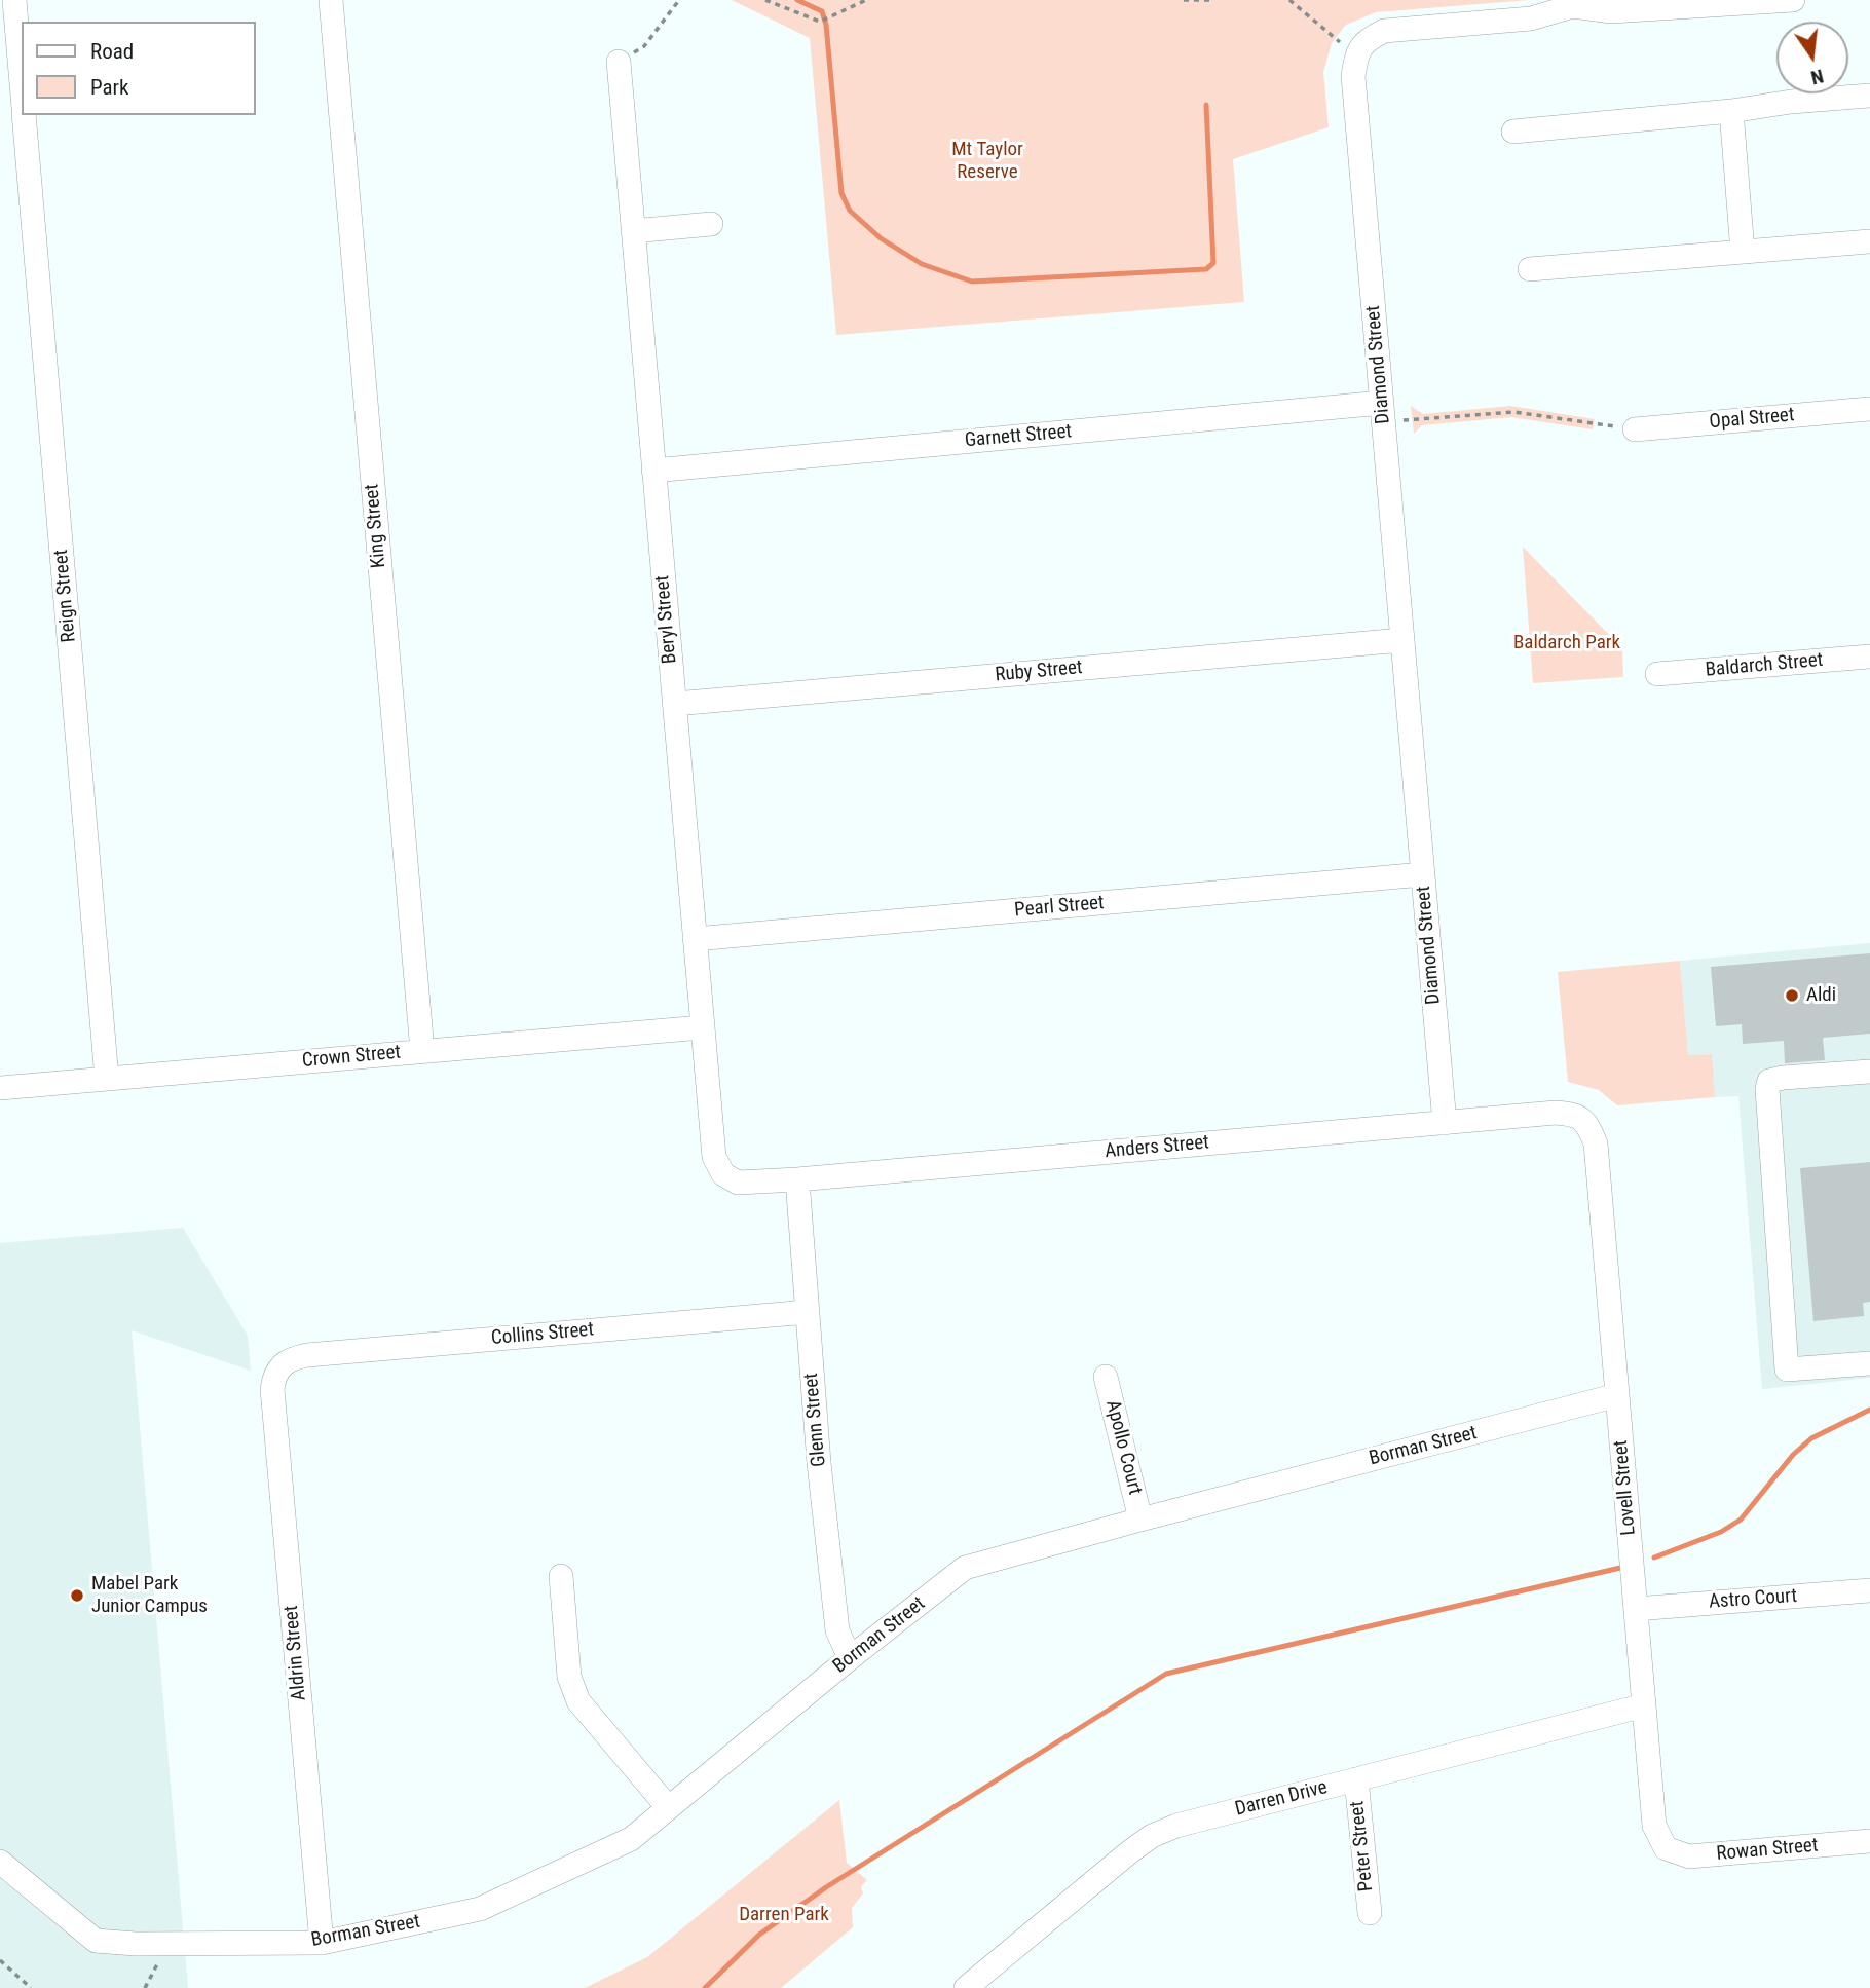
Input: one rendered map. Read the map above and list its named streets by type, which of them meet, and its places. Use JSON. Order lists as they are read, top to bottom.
{
  "streets": {
    "street": [
      "Diamond Street",
      "Opal Street",
      "Garnett Street",
      "King Street",
      "Reign Street",
      "Beryl Street",
      "Baldarch Street",
      "Ruby Street",
      "Pearl Street",
      "Crown Street",
      "Anders Street",
      "Collins Street",
      "Glenn Street",
      "Borman Street",
      "Apollo Court",
      "Lovell Street",
      "Astro Court",
      "Aldrin Street",
      "Darren Drive",
      "Peter Street",
      "Rowan Street"
    ]
  },
  "crossings": [
    ["Diamond Street", "Garnett Street"],
    ["Diamond Street", "Ruby Street"],
    ["Diamond Street", "Pearl Street"],
    ["Diamond Street", "Anders Street"],
    ["Garnett Street", "Beryl Street"],
    ["King Street", "Crown Street"],
    ["Reign Street", "Crown Street"],
    ["Beryl Street", "Ruby Street"],
    ["Beryl Street", "Pearl Street"],
    ["Beryl Street", "Crown Street"],
    ["Beryl Street", "Anders Street"],
    ["Anders Street", "Glenn Street"],
    ["Anders Street", "Lovell Street"],
    ["Collins Street", "Glenn Street"],
    ["Collins Street", "Aldrin Street"],
    ["Glenn Street", "Borman Street"],
    ["Borman Street", "Apollo Court"],
    ["Borman Street", "Lovell Street"],
    ["Borman Street", "Aldrin Street"],
    ["Lovell Street", "Astro Court"],
    ["Lovell Street", "Darren Drive"],
    ["Lovell Street", "Rowan Street"],
    ["Darren Drive", "Peter Street"]
  ],
  "parks": ["Mt Taylor Reserve", "Baldarch Park", "Darren Park"],
  "places": ["Aldi", "Mabel Park Junior Campus"],
  "legend": ["Road", "Park"],
  "north": "bottom"
}
